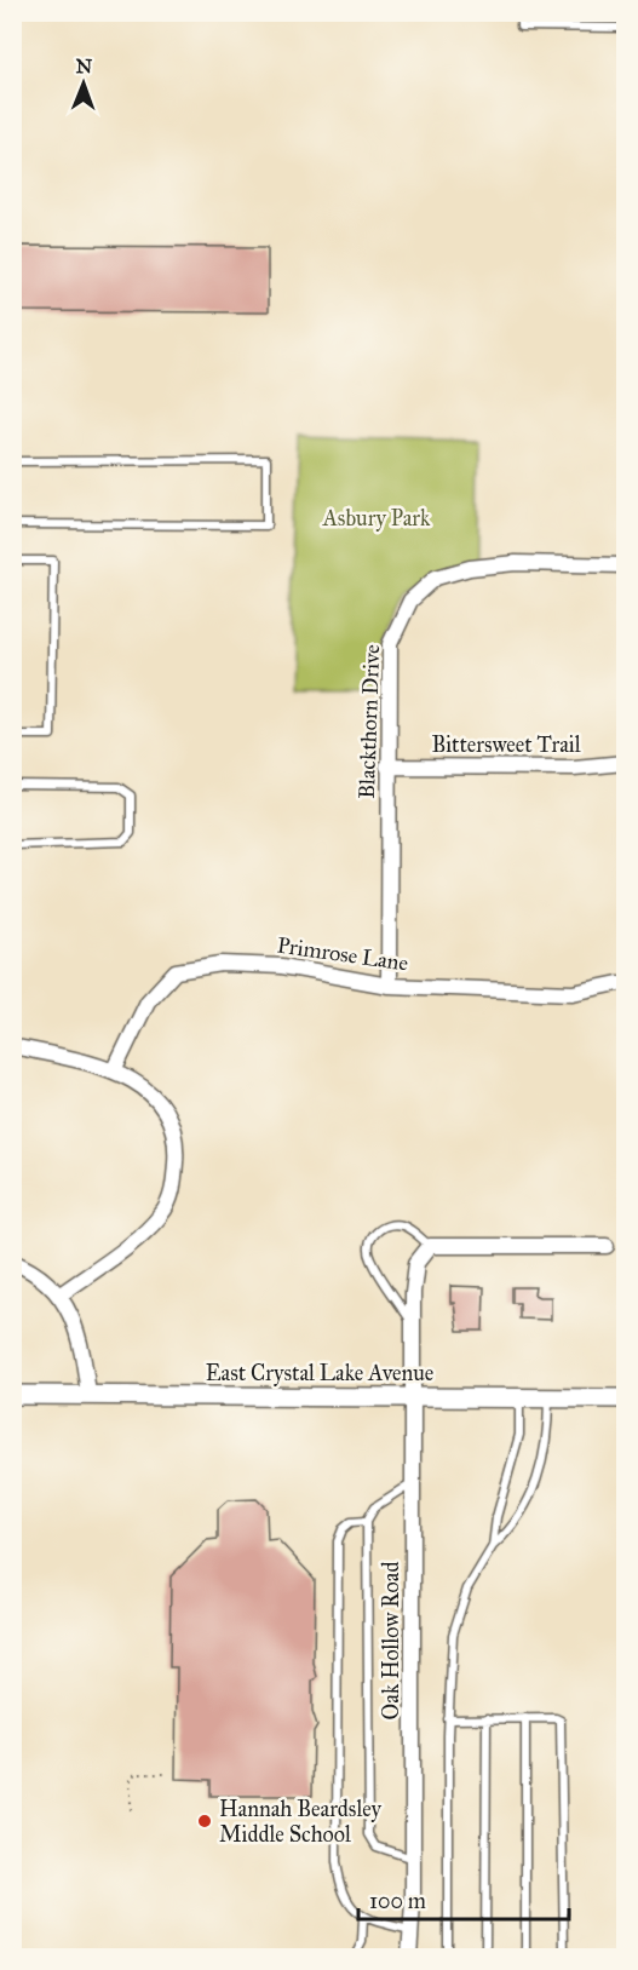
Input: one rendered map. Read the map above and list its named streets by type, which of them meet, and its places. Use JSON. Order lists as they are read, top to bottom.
{
  "streets": {
    "street": [
      "Blackthorn Drive",
      "Bittersweet Trail",
      "Primrose Lane",
      "East Crystal Lake Avenue",
      "Oak Hollow Road"
    ]
  },
  "crossings": [
    ["Blackthorn Drive", "Bittersweet Trail"],
    ["Blackthorn Drive", "Primrose Lane"],
    ["East Crystal Lake Avenue", "Oak Hollow Road"]
  ],
  "parks": ["Asbury Park"],
  "places": ["Hannah Beardsley Middle School"],
  "scale_bar": "100 m",
  "north": "top"
}
